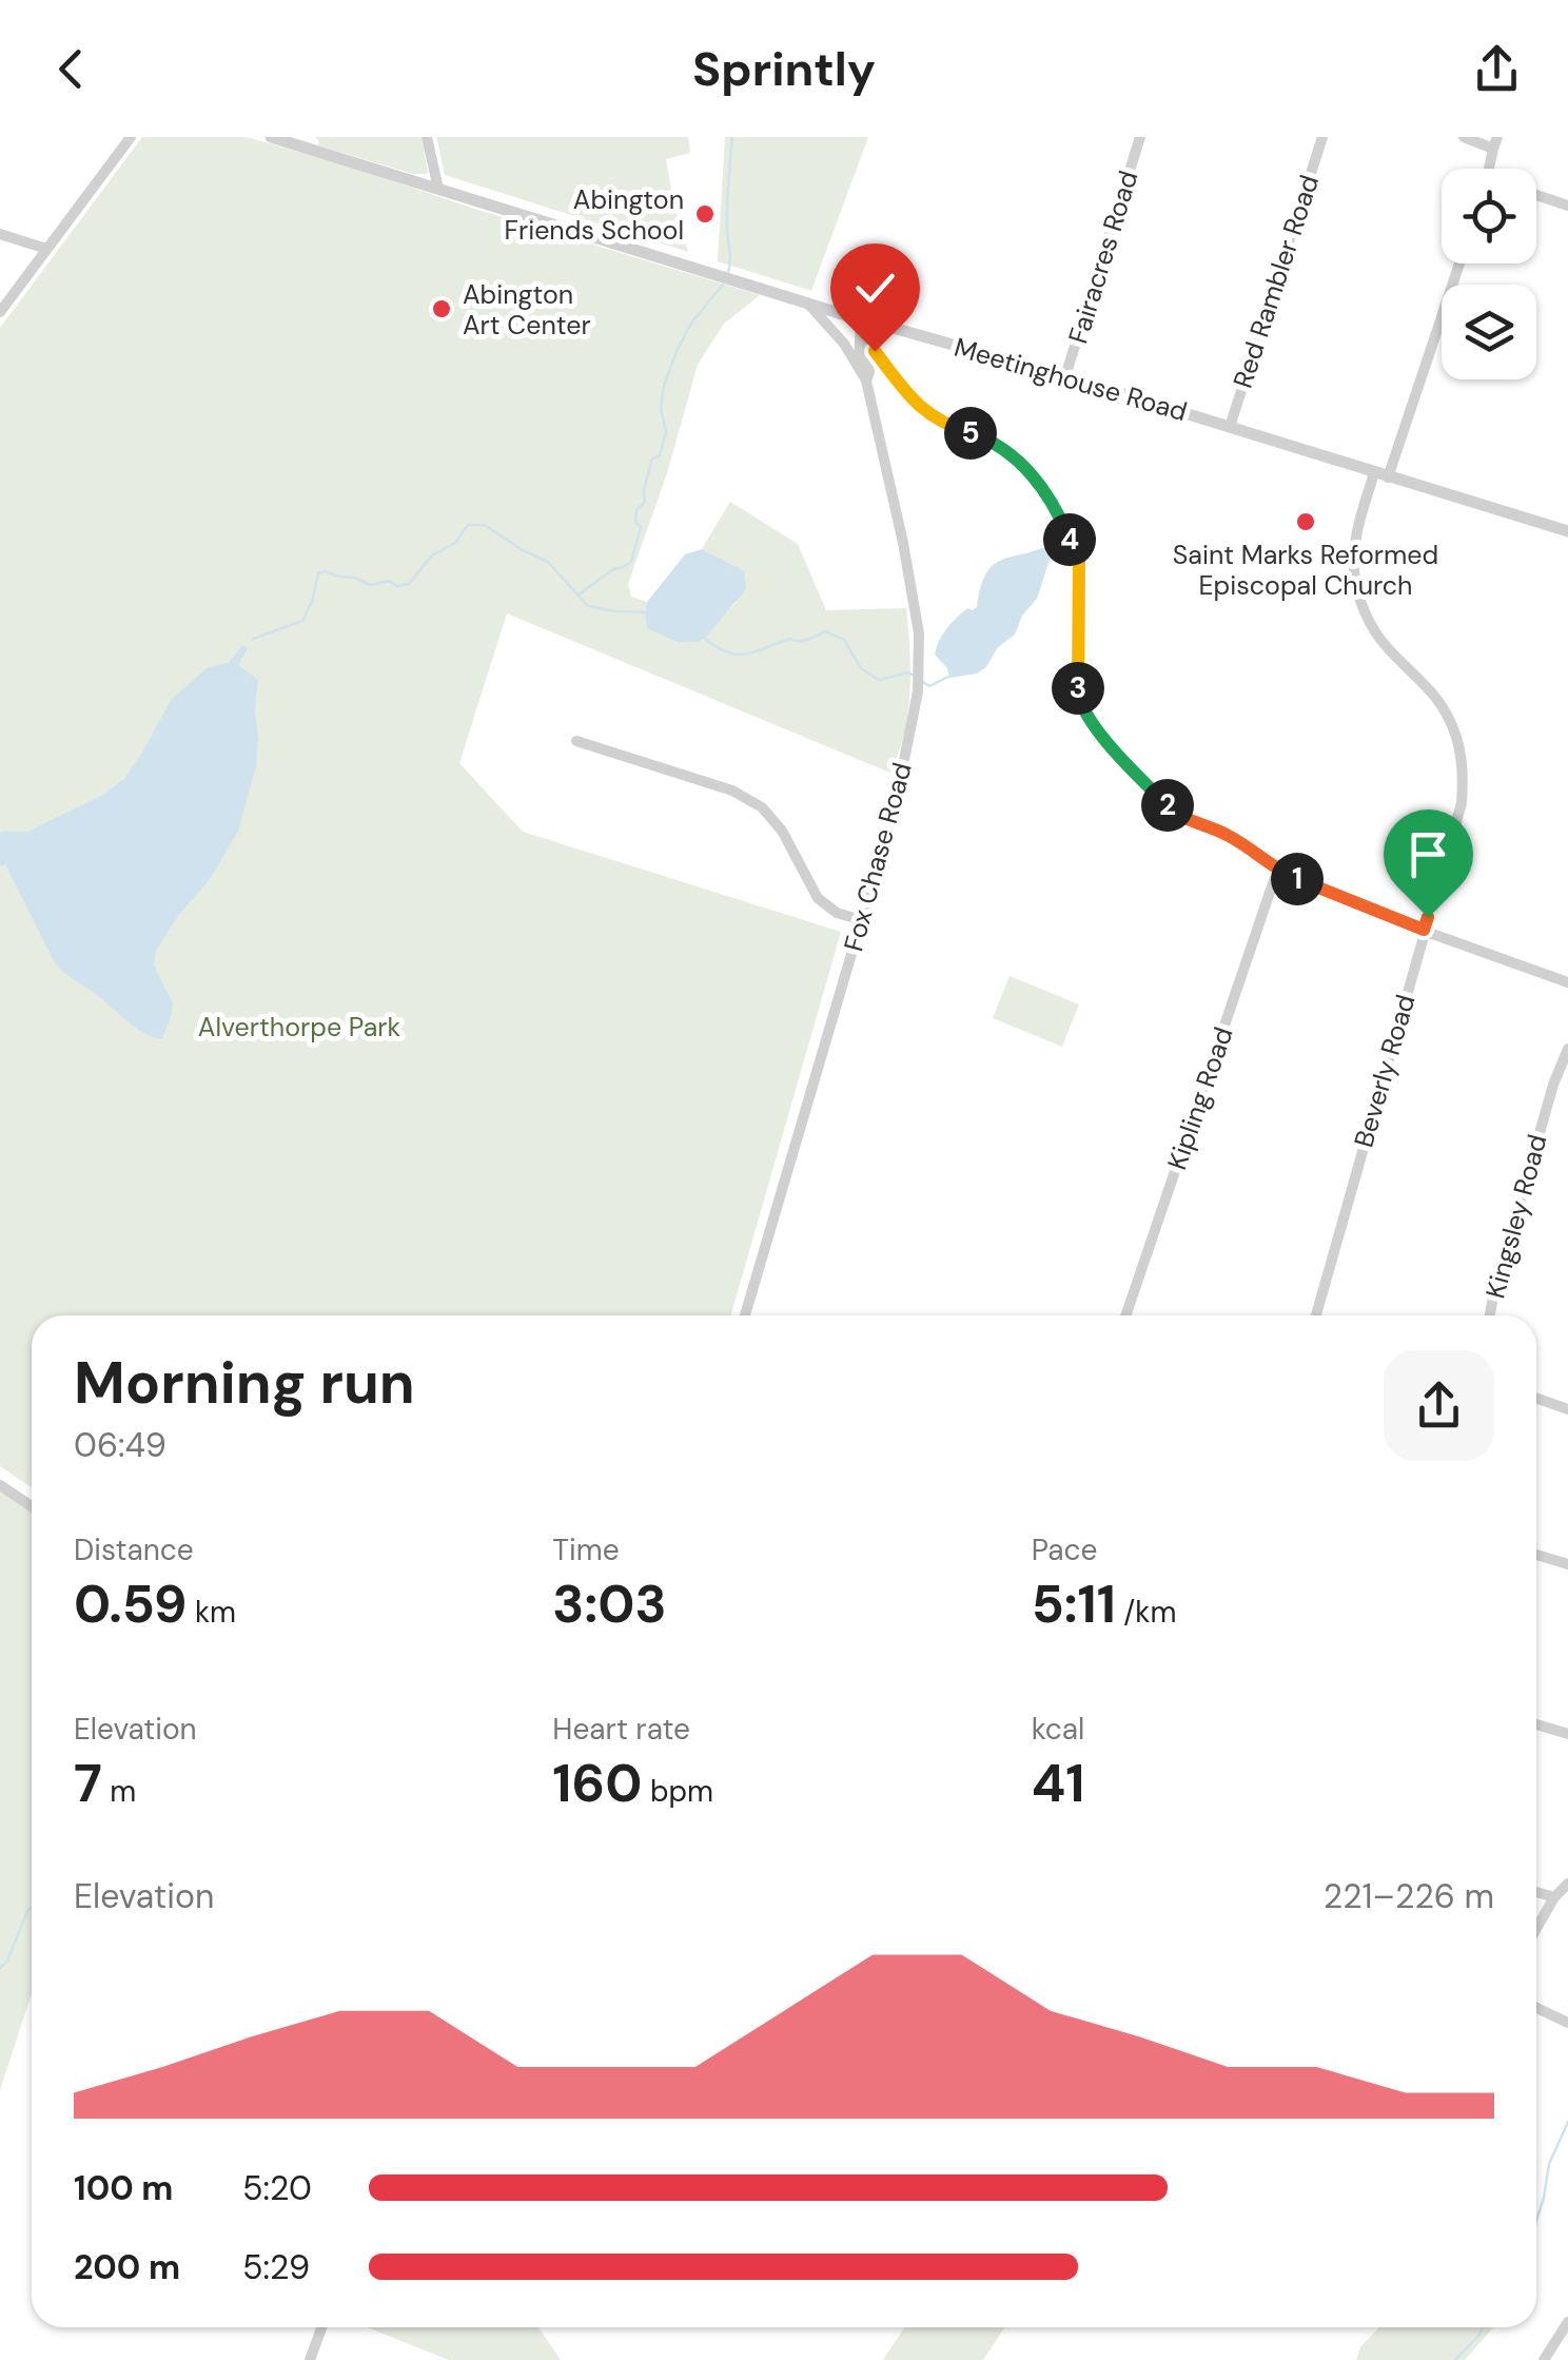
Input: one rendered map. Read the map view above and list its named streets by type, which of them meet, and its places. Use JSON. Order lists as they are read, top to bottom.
{
  "streets": {
    "street": [
      "Fairacres Road",
      "Red Rambler Road",
      "Meetinghouse Road",
      "Fox Chase Road",
      "Beverly Road",
      "Kipling Road",
      "Kingsley Road"
    ]
  },
  "crossings": [
    ["Fairacres Road", "Meetinghouse Road"],
    ["Red Rambler Road", "Meetinghouse Road"],
    ["Meetinghouse Road", "Fox Chase Road"],
    ["Meetinghouse Road", "Beverly Road"]
  ],
  "parks": ["Alverthorpe Park"],
  "places": ["Abington Friends School", "Abington Art Center", "Saint Marks Reformed Episcopal Church"],
  "page": {
    "header": "Sprintly",
    "pins": [
      "5",
      "4",
      "3",
      "2",
      "1"
    ],
    "heading": ["Morning run", "06:49"],
    "stats": [
      ["Distance", "0.59 km"],
      ["Time", "3:03"],
      ["Pace", "5:11 /km"],
      ["Elevation", "7 m"],
      ["Heart rate", "160 bpm"],
      ["kcal", "41"]
    ],
    "chart": ["Elevation", "221–226 m"],
    "list": [
      {
        "name": "100 m",
        "note": "5:20"
      },
      {
        "name": "200 m",
        "note": "5:29"
      }
    ]
  }
}
